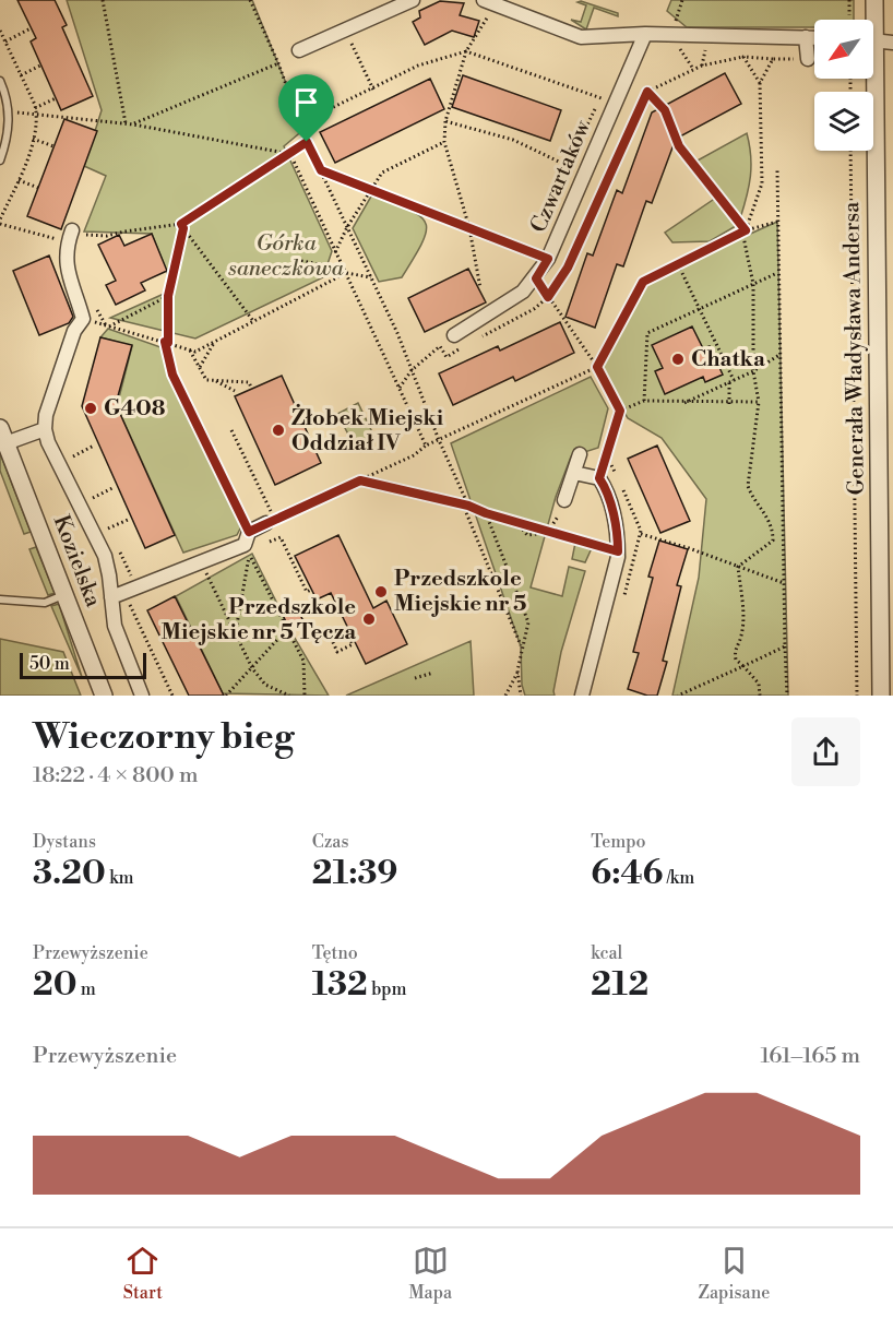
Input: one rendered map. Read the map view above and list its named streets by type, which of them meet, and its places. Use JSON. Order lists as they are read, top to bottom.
{
  "streets": {
    "street": ["Czwartaków", "Generała Władysława Andersa", "Kozielska"]
  },
  "parks": ["Górka saneczkowa"],
  "places": [
    "Chatka",
    "G408",
    "Żłobek Miejski Oddział IV",
    "Przedszkole Miejskie nr 5",
    "Przedszkole Miejskie nr 5 Tęcza"
  ],
  "scale_bar": "50 m",
  "north": "bottom left",
  "page": {
    "scale": "50 m",
    "heading": ["Wieczorny bieg", "18:22 · 4 × 800 m"],
    "stats": [
      ["Dystans", "3.20 km"],
      ["Czas", "21:39"],
      ["Tempo", "6:46 /km"],
      ["Przewyższenie", "20 m"],
      ["Tętno", "132 bpm"],
      ["kcal", "212"]
    ],
    "chart": ["Przewyższenie", "161–165 m"],
    "tabs": ["Start", "Mapa", "Zapisane"]
  }
}
